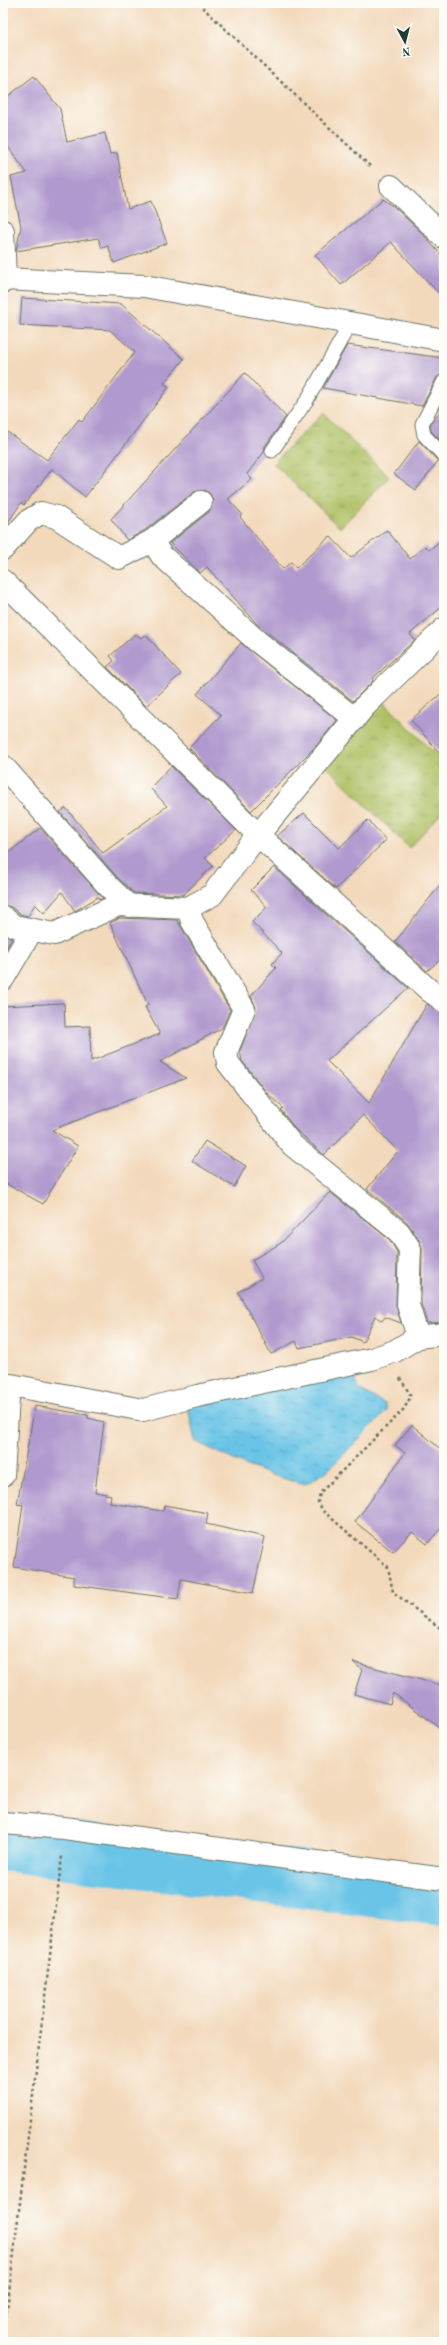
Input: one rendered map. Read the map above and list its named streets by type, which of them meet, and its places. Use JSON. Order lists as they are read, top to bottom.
{
  "north": "bottom"
}
